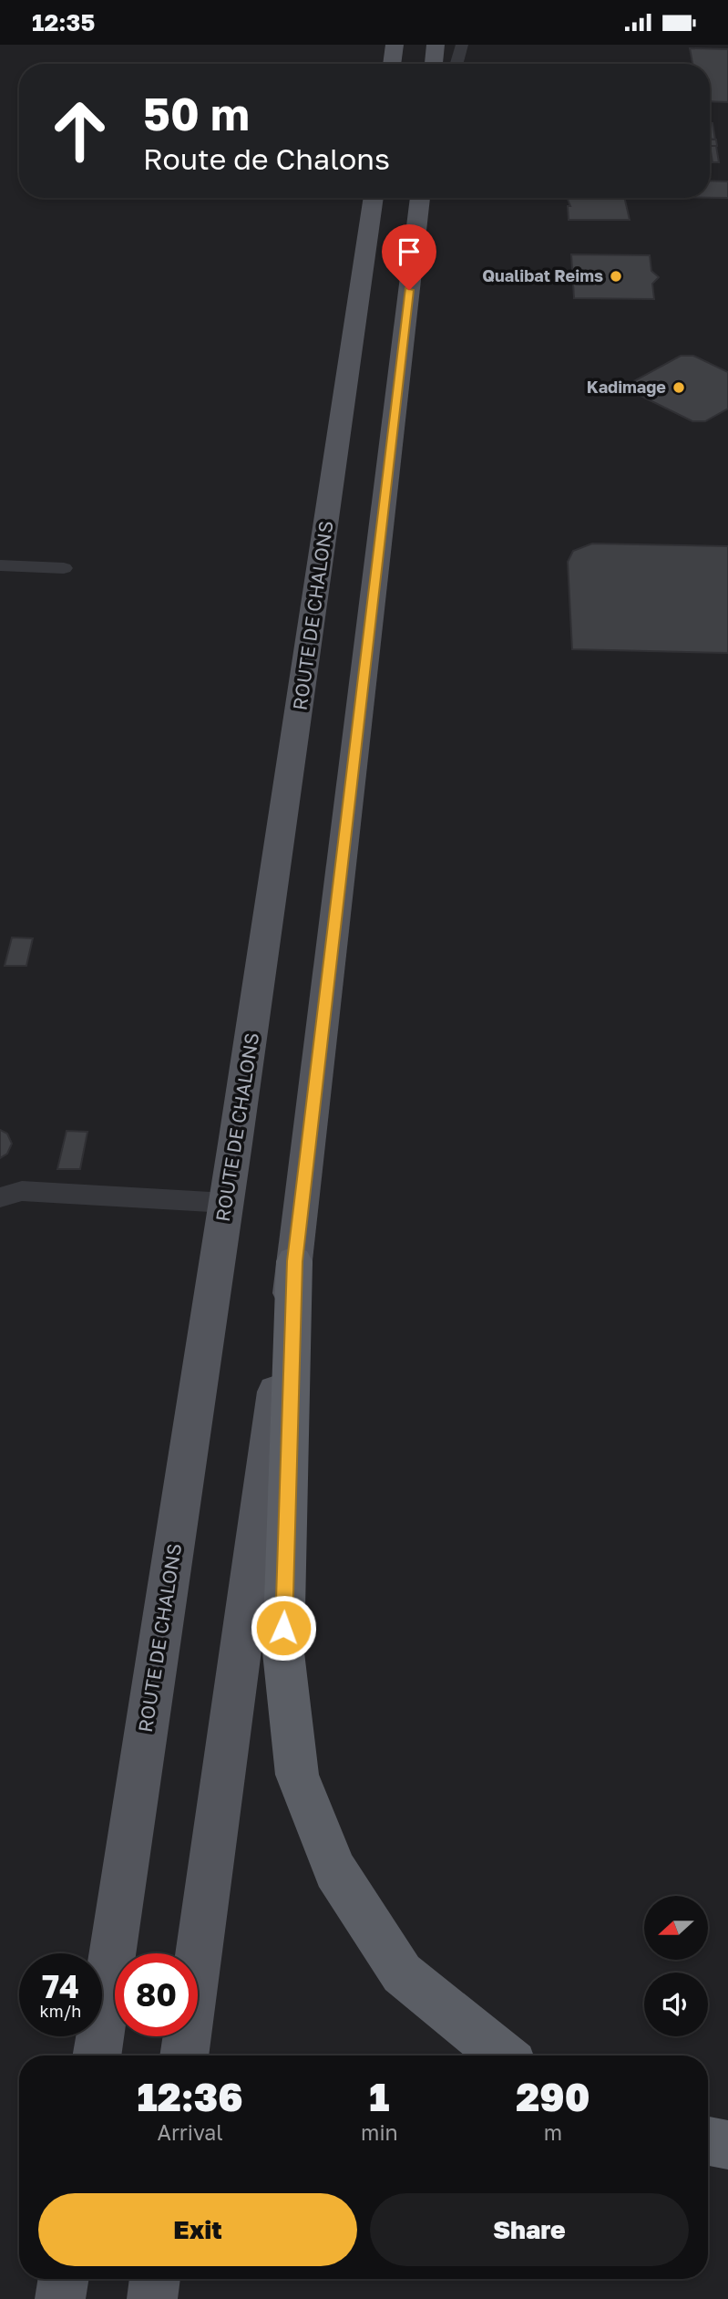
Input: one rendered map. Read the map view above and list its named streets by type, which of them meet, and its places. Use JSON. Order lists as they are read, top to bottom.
{
  "streets": {
    "main road": ["ROUTE DE CHALONS"]
  },
  "places": ["Qualibat Reims", "Kadimage"],
  "north": "left",
  "page": {
    "status": "12:35",
    "turn": ["50 m", "Route de Chalons"],
    "speed": "74 km/h",
    "limit": "80",
    "eta": [
      "12:36",
      "Arrival",
      "1",
      "min",
      "290",
      "m"
    ],
    "buttons": ["Exit", "Share"]
  }
}
